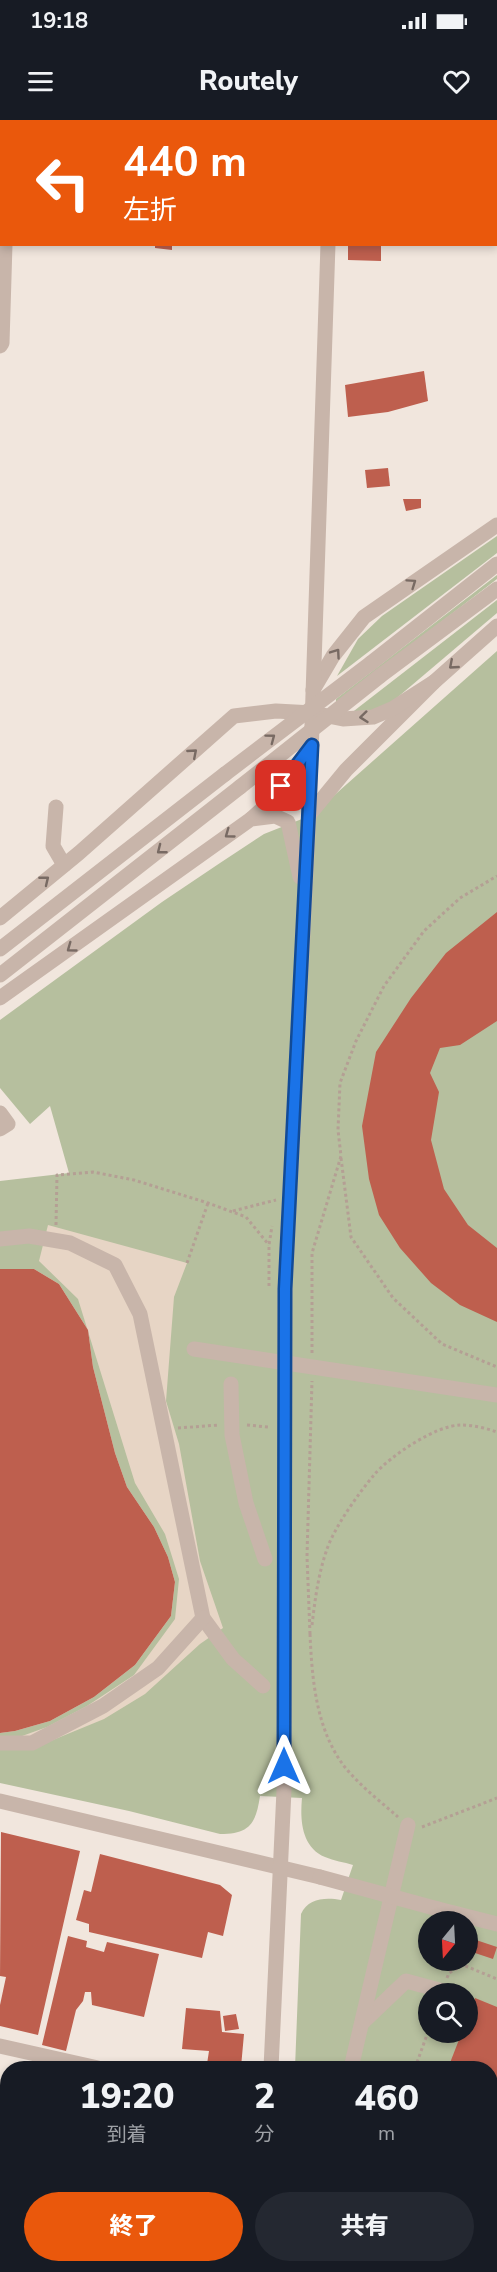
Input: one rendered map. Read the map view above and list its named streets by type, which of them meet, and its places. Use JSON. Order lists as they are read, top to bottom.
{
  "north": "bottom",
  "page": {
    "status": "19:18",
    "header": "Routely",
    "turn": ["440 m", "左折"],
    "eta": [
      "19:20",
      "到着",
      "2",
      "分",
      "460",
      "m"
    ],
    "buttons": ["終了", "共有"]
  }
}
